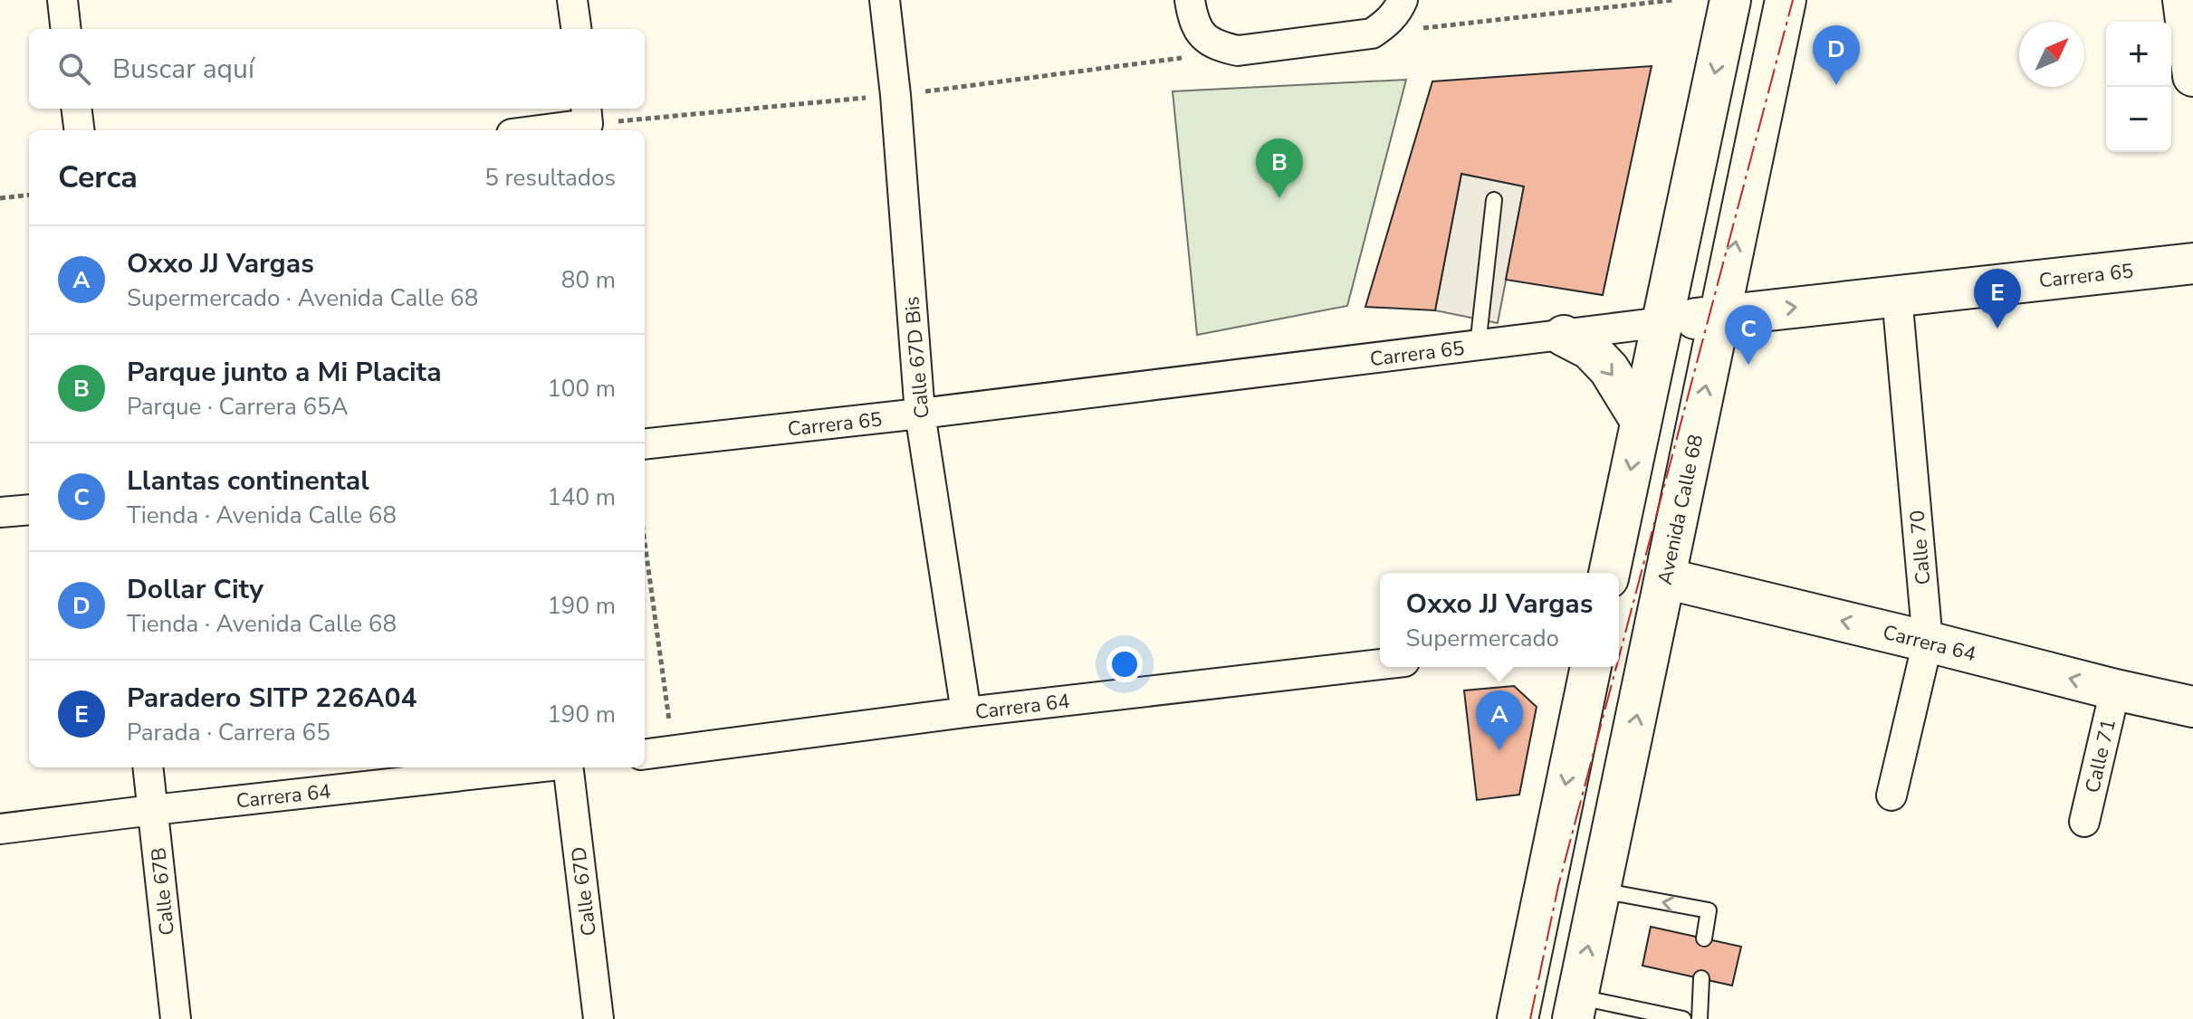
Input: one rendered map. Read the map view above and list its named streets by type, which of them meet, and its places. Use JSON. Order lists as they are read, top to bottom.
{
  "streets": {
    "main road": ["Carrera 65", "Avenida Calle 68", "Carrera 64"],
    "street": [
      "Calle 67D Bis",
      "Calle 70",
      "Calle 71",
      "Calle 67B",
      "Calle 67D"
    ]
  },
  "crossings": [
    ["Carrera 65", "Calle 67D Bis"],
    ["Carrera 65", "Avenida Calle 68"],
    ["Carrera 65", "Calle 70"],
    ["Calle 67D Bis", "Carrera 64"],
    ["Avenida Calle 68", "Carrera 64"],
    ["Calle 70", "Carrera 64"],
    ["Carrera 64", "Calle 71"],
    ["Carrera 64", "Calle 67B"]
  ],
  "north": "top right",
  "page": {
    "map_buttons": ["+", "−"],
    "pins": [
      "D",
      "B",
      "E",
      "C",
      "A"
    ],
    "search": "Buscar aquí",
    "heading": ["Cerca", "5 resultados"],
    "list": [
      {
        "mark": "A",
        "name": "Oxxo JJ Vargas",
        "note": "Supermercado · Avenida Calle 68",
        "value": "80 m"
      },
      {
        "mark": "B",
        "name": "Parque junto a Mi Placita",
        "note": "Parque · Carrera 65A",
        "value": "100 m"
      },
      {
        "mark": "C",
        "name": "Llantas continental",
        "note": "Tienda · Avenida Calle 68",
        "value": "140 m"
      },
      {
        "mark": "D",
        "name": "Dollar City",
        "note": "Tienda · Avenida Calle 68",
        "value": "190 m"
      },
      {
        "mark": "E",
        "name": "Paradero SITP 226A04",
        "note": "Parada · Carrera 65",
        "value": "190 m"
      }
    ],
    "popup": ["Oxxo JJ Vargas", "Supermercado"]
  }
}
